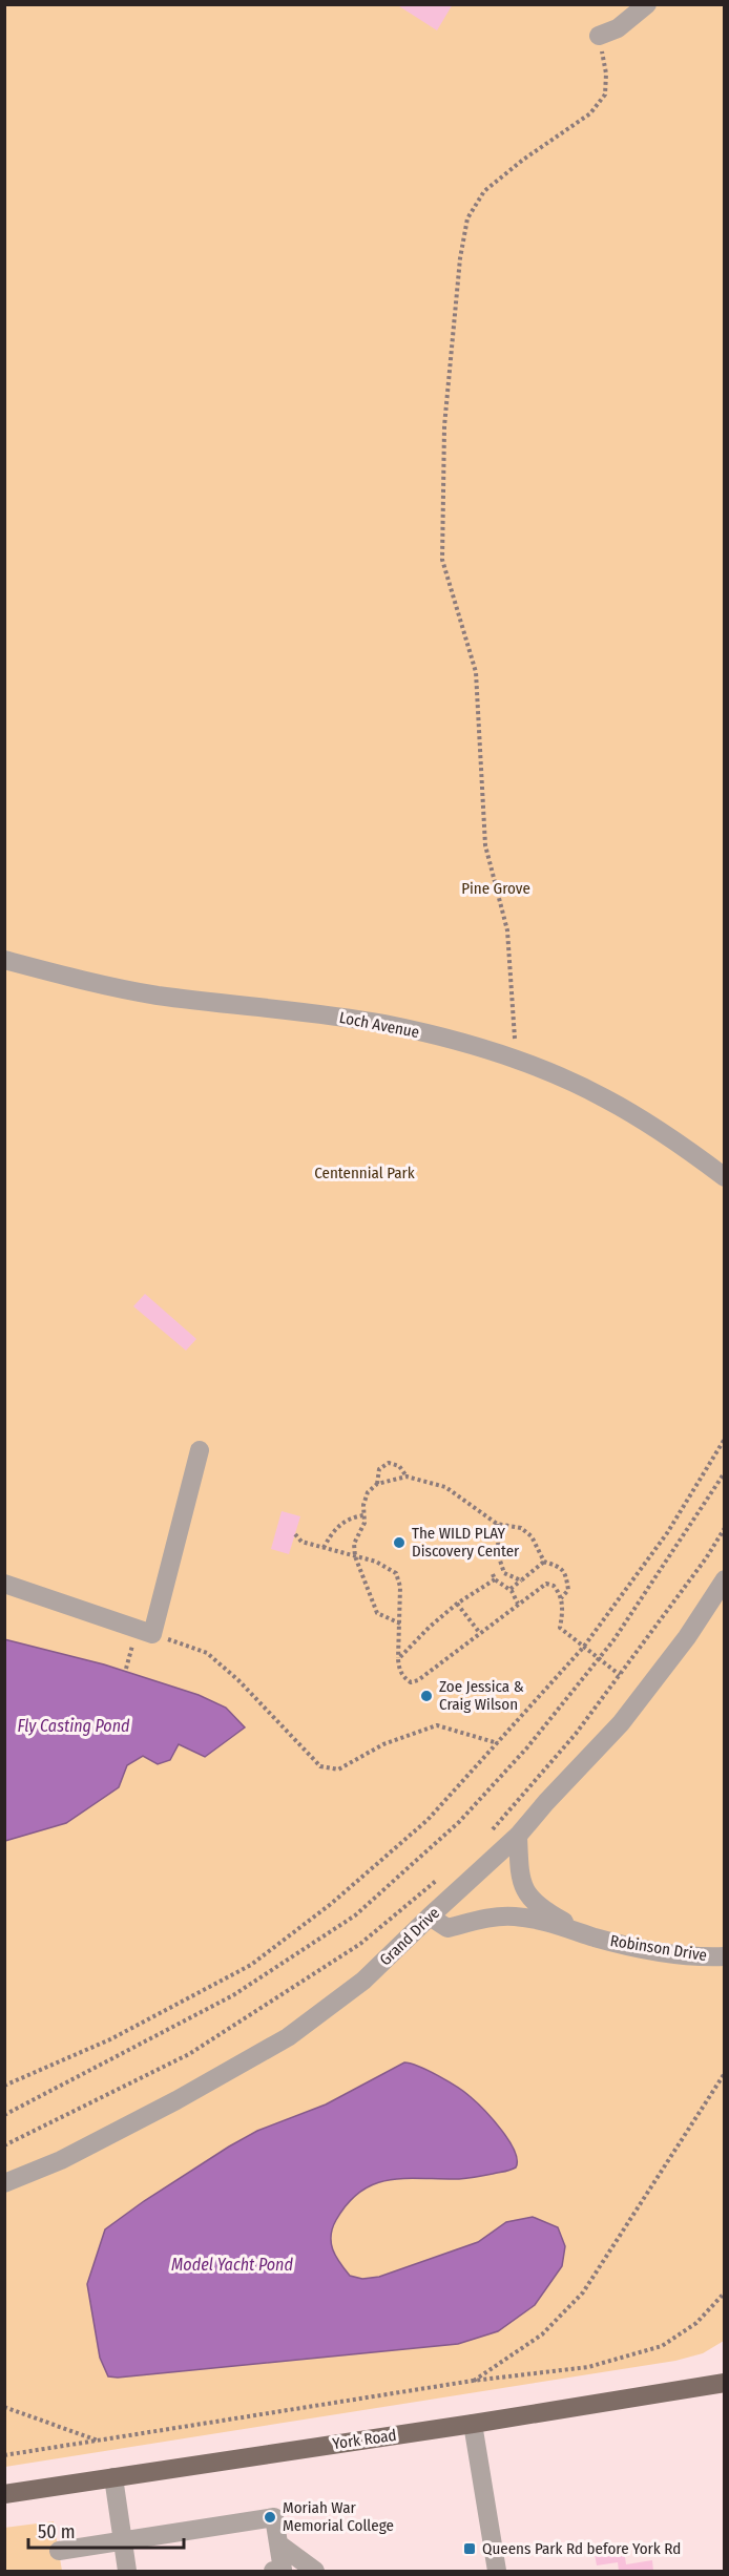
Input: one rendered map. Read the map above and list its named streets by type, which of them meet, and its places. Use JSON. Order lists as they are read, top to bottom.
{
  "streets": {
    "main road": ["York Road"],
    "street": ["Loch Avenue", "Grand Drive", "Robinson Drive"]
  },
  "crossings": [
    ["Grand Drive", "Robinson Drive"]
  ],
  "water": ["Fly Casting Pond", "Model Yacht Pond"],
  "parks": ["Pine Grove", "Centennial Park"],
  "places": {
    "other": ["The WILD PLAY Discovery Center", "Zoe Jessica & Craig Wilson", "Moriah War Memorial College"],
    "transit": ["Queens Park Rd before York Rd"]
  },
  "scale_bar": "50 m"
}
